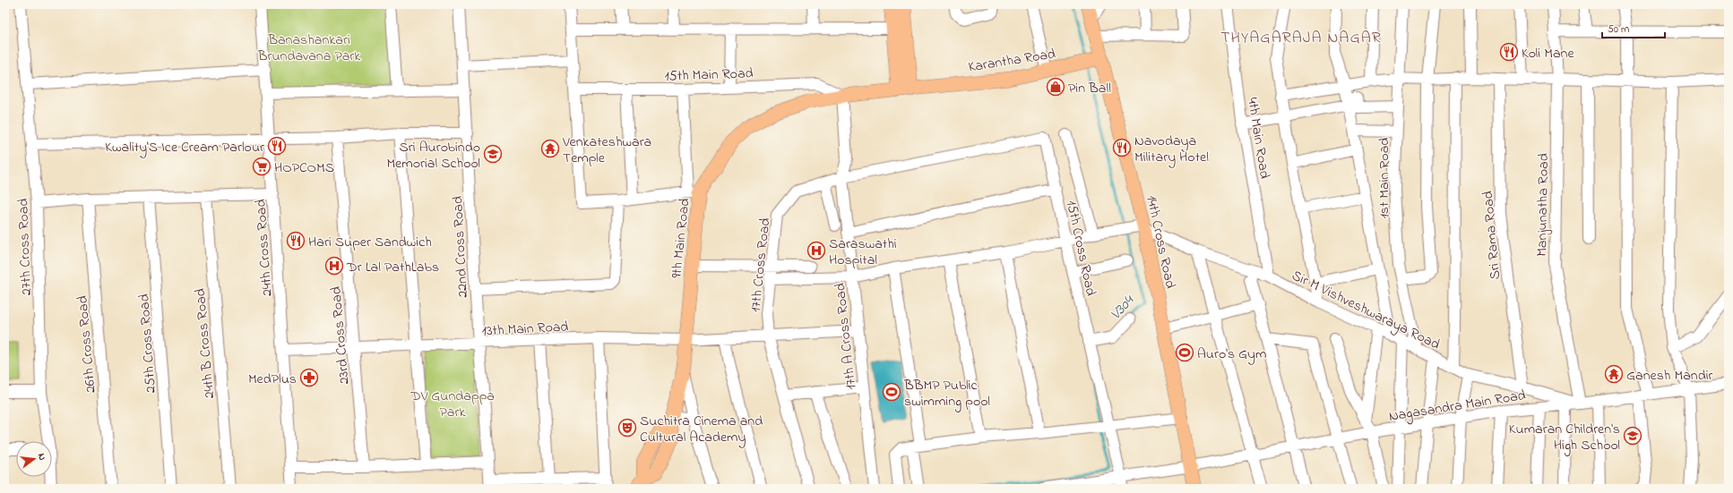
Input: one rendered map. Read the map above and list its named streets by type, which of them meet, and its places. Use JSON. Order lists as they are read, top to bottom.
{
  "streets": {
    "main road": ["Karantha Road", "9th Main Road", "14th Cross Road"],
    "street": [
      "15th Main Road",
      "4th Main Road",
      "1st Main Road",
      "Manjunatha Road",
      "Sri Rama Road",
      "27th Cross Road",
      "22nd Cross Road",
      "24th Cross Road",
      "15th Cross Road",
      "17th Cross Road",
      "Sir M Vishveshwaraya Road",
      "13th Main Road",
      "23rd Cross Road",
      "17th A Cross Road",
      "25th Cross Road",
      "24th B Cross Road",
      "26th Cross Road",
      "Nagasandra Main Road"
    ]
  },
  "crossings": [
    ["Karantha Road", "9th Main Road"],
    ["Karantha Road", "14th Cross Road"],
    ["15th Main Road", "9th Main Road"],
    ["15th Main Road", "17th A Cross Road"],
    ["4th Main Road", "Sir M Vishveshwaraya Road"],
    ["1st Main Road", "Sir M Vishveshwaraya Road"],
    ["Manjunatha Road", "Sir M Vishveshwaraya Road"],
    ["Manjunatha Road", "Nagasandra Main Road"],
    ["Sri Rama Road", "Sir M Vishveshwaraya Road"],
    ["9th Main Road", "13th Main Road"],
    ["9th Main Road", "17th A Cross Road"],
    ["14th Cross Road", "Sir M Vishveshwaraya Road"],
    ["14th Cross Road", "Nagasandra Main Road"],
    ["22nd Cross Road", "13th Main Road"],
    ["24th Cross Road", "13th Main Road"],
    ["15th Cross Road", "17th Cross Road"],
    ["15th Cross Road", "Nagasandra Main Road"],
    ["17th Cross Road", "13th Main Road"],
    ["17th Cross Road", "17th A Cross Road"],
    ["Sir M Vishveshwaraya Road", "Nagasandra Main Road"],
    ["13th Main Road", "23rd Cross Road"],
    ["13th Main Road", "17th A Cross Road"]
  ],
  "districts": ["THYAGARAJA NAGAR"],
  "water": ["V304"],
  "parks": ["Banashankari Brundavana Park", "DV Gundappa Park"],
  "places": {
    "restaurant": [
      "Koli Mane",
      "Kwality'S Ice Cream Parlour",
      "Navodaya Military Hotel",
      "Hari Super Sandwich"
    ],
    "shop": ["Pin Ball"],
    "temple": ["Venkateshwara Temple", "Ganesh Mandir"],
    "school or university": ["Sri Aurobindo Memorial School", "Kumaran Children's High School"],
    "supermarket": ["HOPCOMS"],
    "hospital": ["Saraswathi Hospital", "Dr Lal PathLabs"],
    "sports": ["Auro's Gym", "BBMP Public swimming pool"],
    "pharmacy": ["MedPlus"],
    "theatre": ["Suchitra Cinema and Cultural Academy"]
  },
  "scale_bar": "50 m",
  "north": "right"
}
